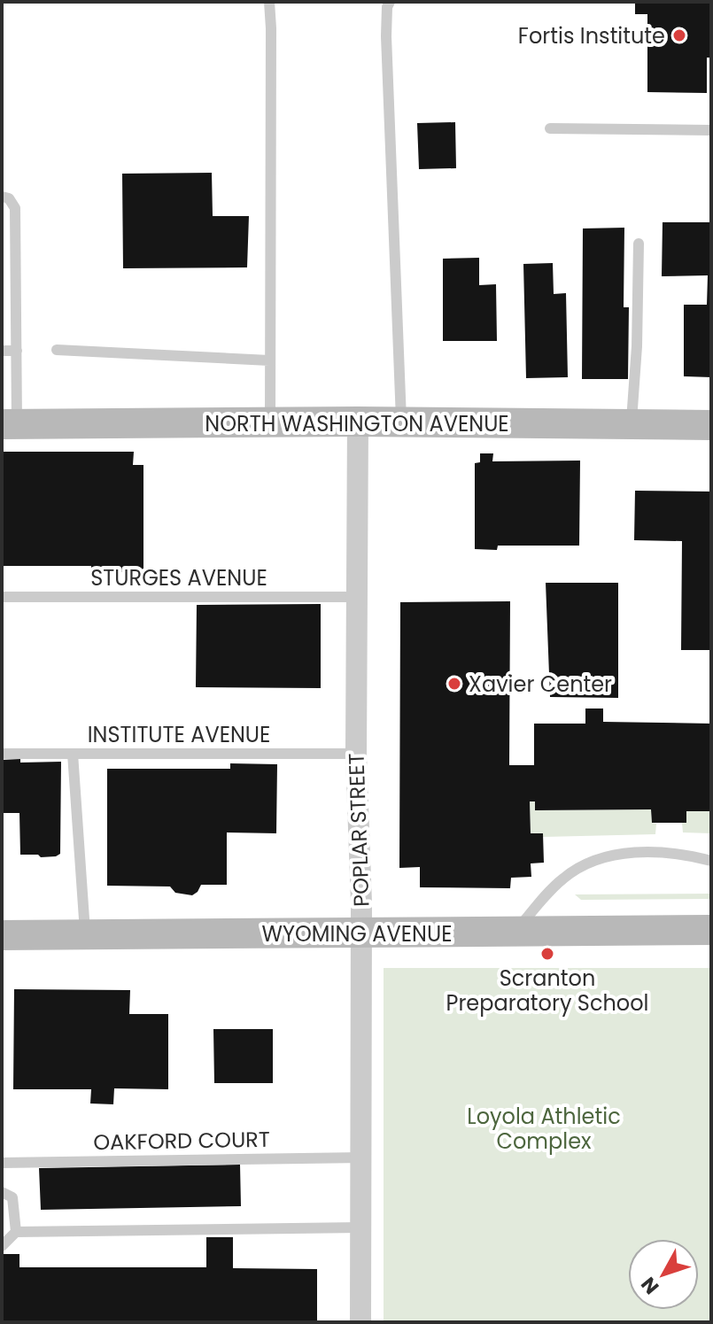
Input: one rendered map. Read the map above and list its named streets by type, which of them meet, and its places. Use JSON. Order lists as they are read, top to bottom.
{
  "streets": {
    "main road": ["NORTH WASHINGTON AVENUE", "WYOMING AVENUE"],
    "street": ["POPLAR STREET"],
    "lane": ["STURGES AVENUE", "INSTITUTE AVENUE", "OAKFORD COURT"]
  },
  "crossings": [
    ["NORTH WASHINGTON AVENUE", "POPLAR STREET"],
    ["STURGES AVENUE", "POPLAR STREET"],
    ["INSTITUTE AVENUE", "POPLAR STREET"],
    ["POPLAR STREET", "WYOMING AVENUE"],
    ["POPLAR STREET", "OAKFORD COURT"]
  ],
  "parks": ["Loyola Athletic Complex"],
  "places": ["Fortis Institute", "Xavier Center", "Scranton Preparatory School"],
  "north": "bottom left"
}
